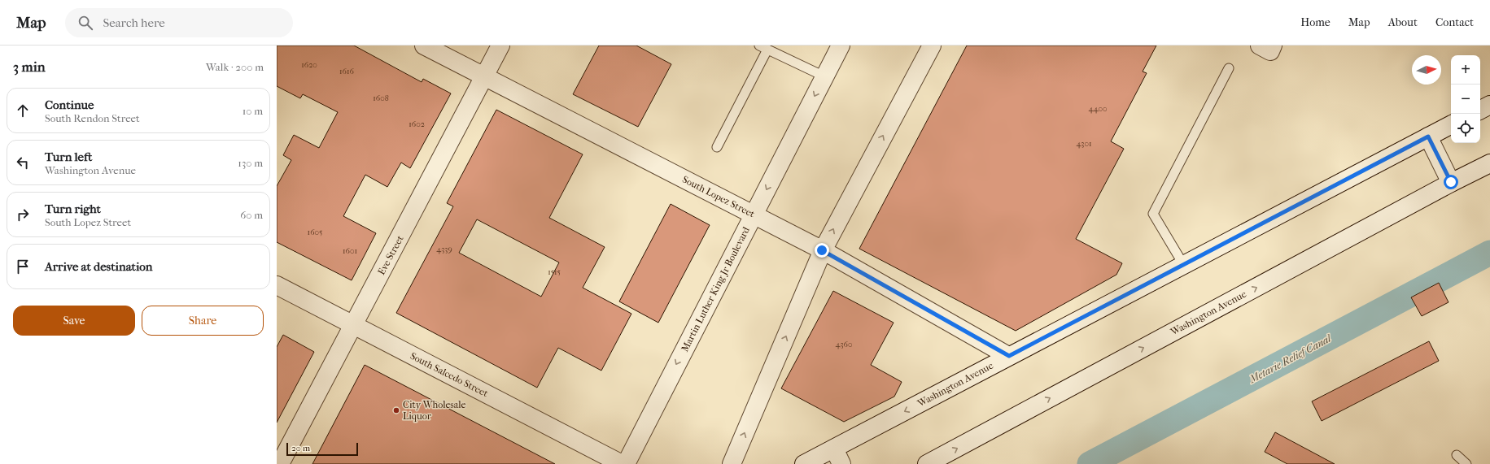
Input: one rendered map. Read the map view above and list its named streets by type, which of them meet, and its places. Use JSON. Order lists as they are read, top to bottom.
{
  "streets": {
    "street": [
      "South Lopez Street",
      "Eve Street",
      "Martin Luther King Jr Boulevard",
      "Washington Avenue",
      "South Salcedo Street"
    ]
  },
  "crossings": [
    ["South Lopez Street", "Eve Street"],
    ["South Lopez Street", "Martin Luther King Jr Boulevard"],
    ["South Lopez Street", "Washington Avenue"],
    ["Eve Street", "South Salcedo Street"]
  ],
  "water": ["Metarie Relief Canal"],
  "places": ["City Wholesale Liquor"],
  "house_numbers": [
    "1620",
    "1616",
    "1608",
    "4400",
    "1602",
    "4301",
    "1605",
    "4339",
    "1601",
    "1515",
    "4360"
  ],
  "scale_bar": "20 m",
  "north": "right",
  "page": {
    "header": "Map",
    "search": "Search here",
    "nav": [
      "Home",
      "Map",
      "About",
      "Contact"
    ],
    "heading": ["3 min", "Walk · 200 m"],
    "map_buttons": ["+", "−"],
    "list": [
      ["Continue", "South Rendon Street", "10 m"],
      ["Turn left", "Washington Avenue", "130 m"],
      ["Turn right", "South Lopez Street", "60 m"],
      "Arrive at destination"
    ],
    "buttons": ["Save", "Share"],
    "scale": "20 m"
  }
}
